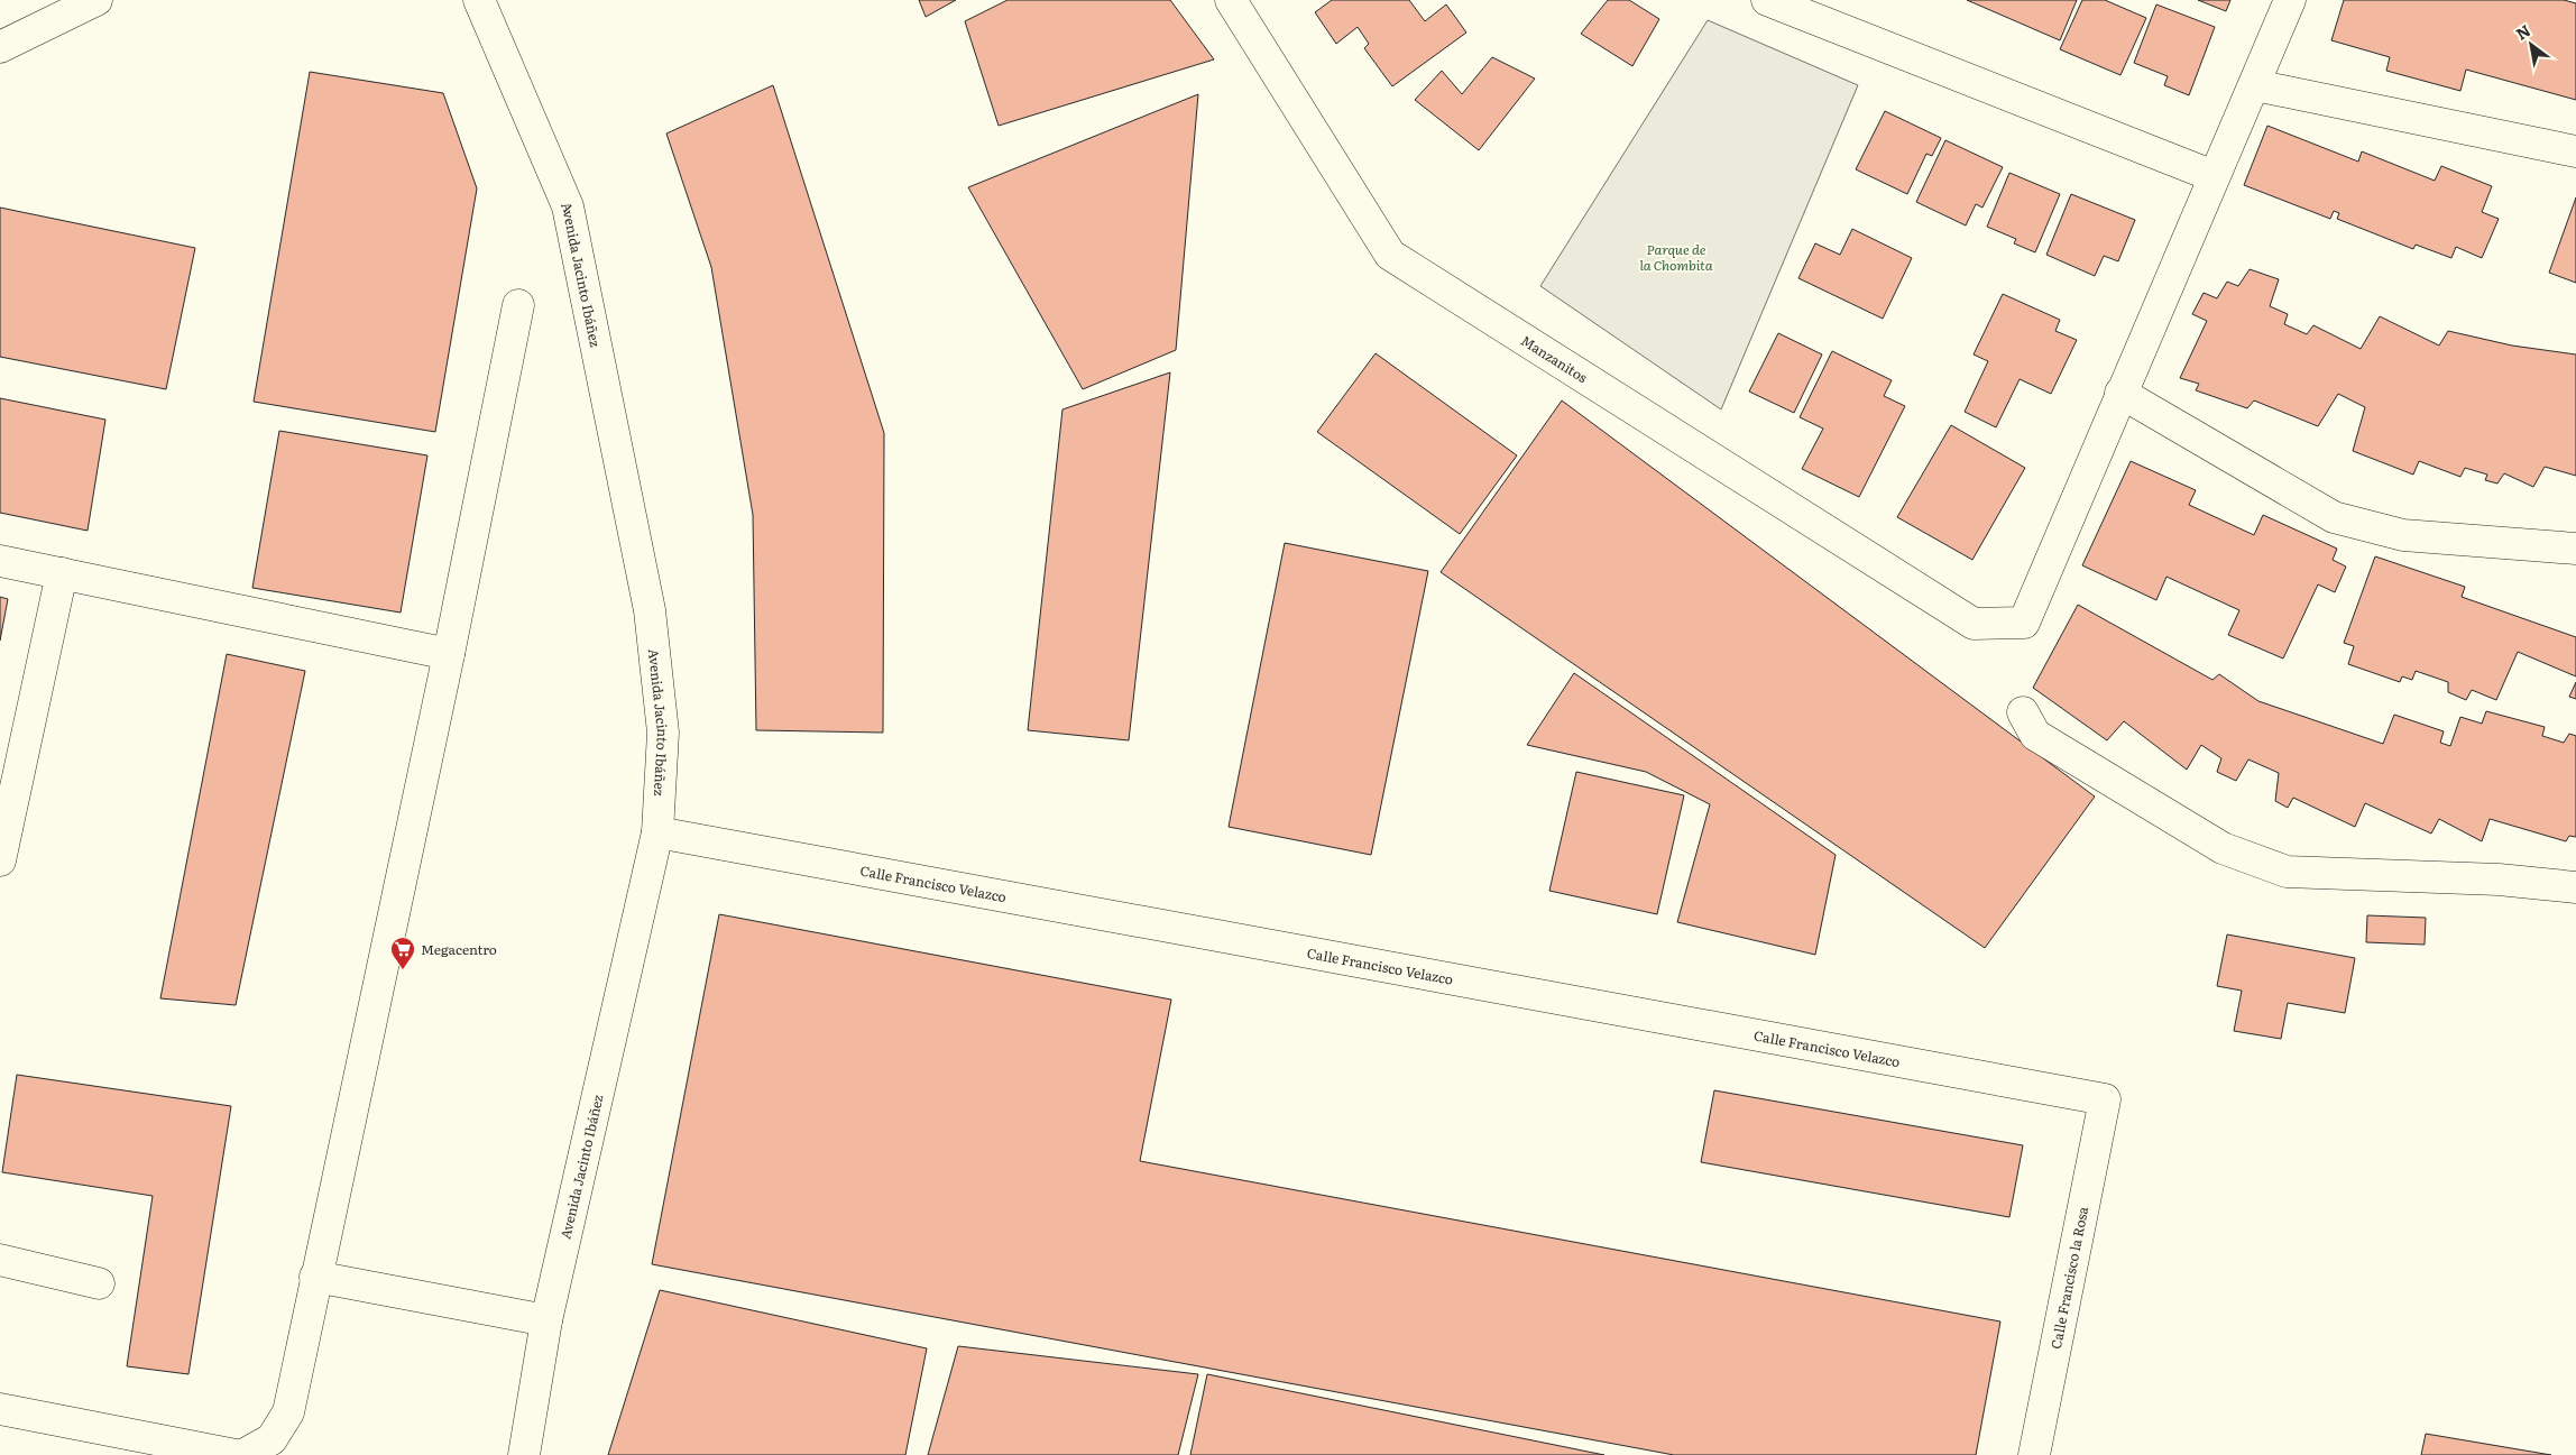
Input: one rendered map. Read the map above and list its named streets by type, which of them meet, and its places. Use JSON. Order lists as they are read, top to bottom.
{
  "streets": {
    "street": [
      "Avenida Jacinto Ibáñez",
      "Manzanitos",
      "Calle Francisco Velazco",
      "Calle Francisco la Rosa"
    ]
  },
  "crossings": [
    ["Avenida Jacinto Ibáñez", "Calle Francisco Velazco"],
    ["Calle Francisco Velazco", "Calle Francisco la Rosa"]
  ],
  "parks": ["Parque de la Chombita"],
  "places": {
    "supermarket": ["Megacentro"]
  },
  "north": "top left"
}
